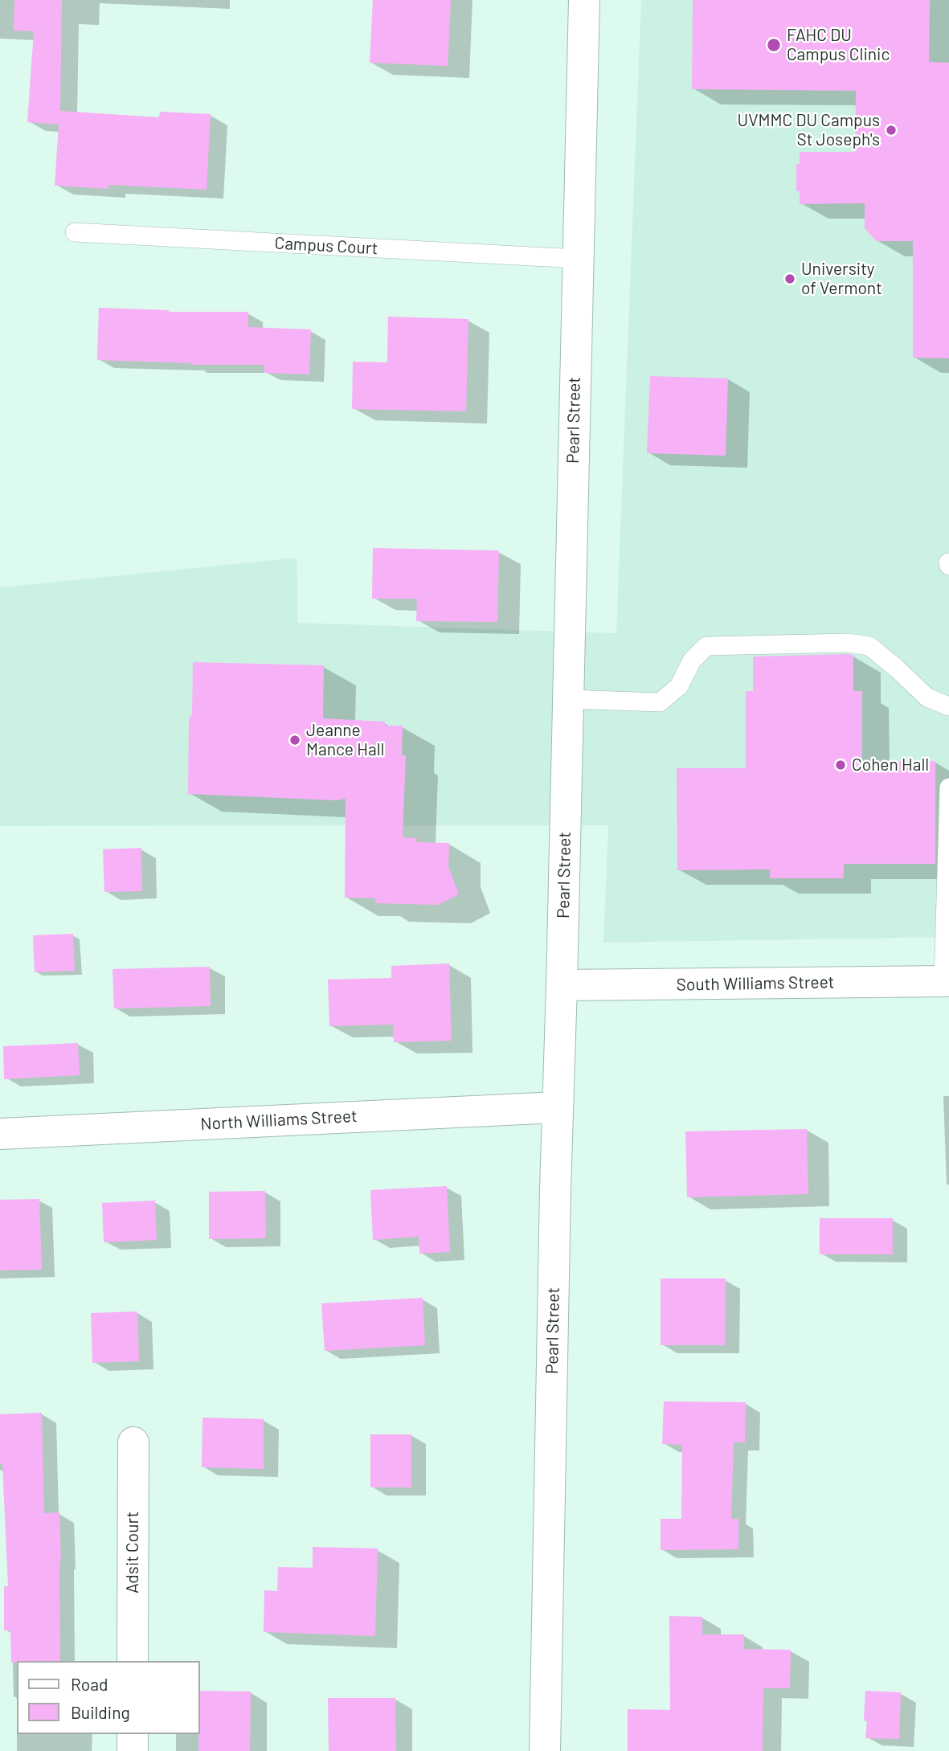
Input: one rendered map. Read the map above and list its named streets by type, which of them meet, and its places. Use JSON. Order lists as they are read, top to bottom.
{
  "streets": {
    "main road": [
      "Pearl Street",
      "South Williams Street",
      "North Williams Street",
      "Adsit Court"
    ],
    "lane": ["Campus Court"]
  },
  "crossings": [
    ["Campus Court", "Pearl Street"],
    ["Pearl Street", "South Williams Street"],
    ["Pearl Street", "North Williams Street"]
  ],
  "places": [
    "FAHC DU Campus Clinic",
    "UVMMC DU Campus St Joseph's",
    "University of Vermont",
    "Jeanne Mance Hall",
    "Cohen Hall"
  ],
  "legend": ["Road", "Building"]
}
